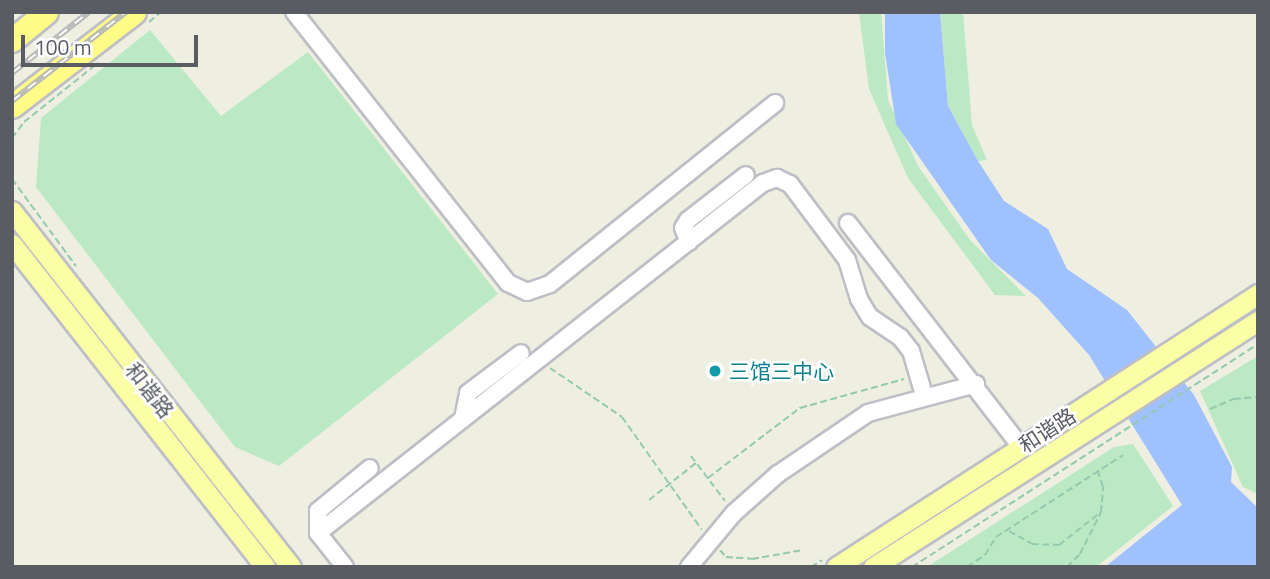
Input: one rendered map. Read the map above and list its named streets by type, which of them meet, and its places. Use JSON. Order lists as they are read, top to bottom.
{
  "streets": {
    "main road": ["和谐路"]
  },
  "places": ["三馆三中心"],
  "scale_bar": "100 m"
}
